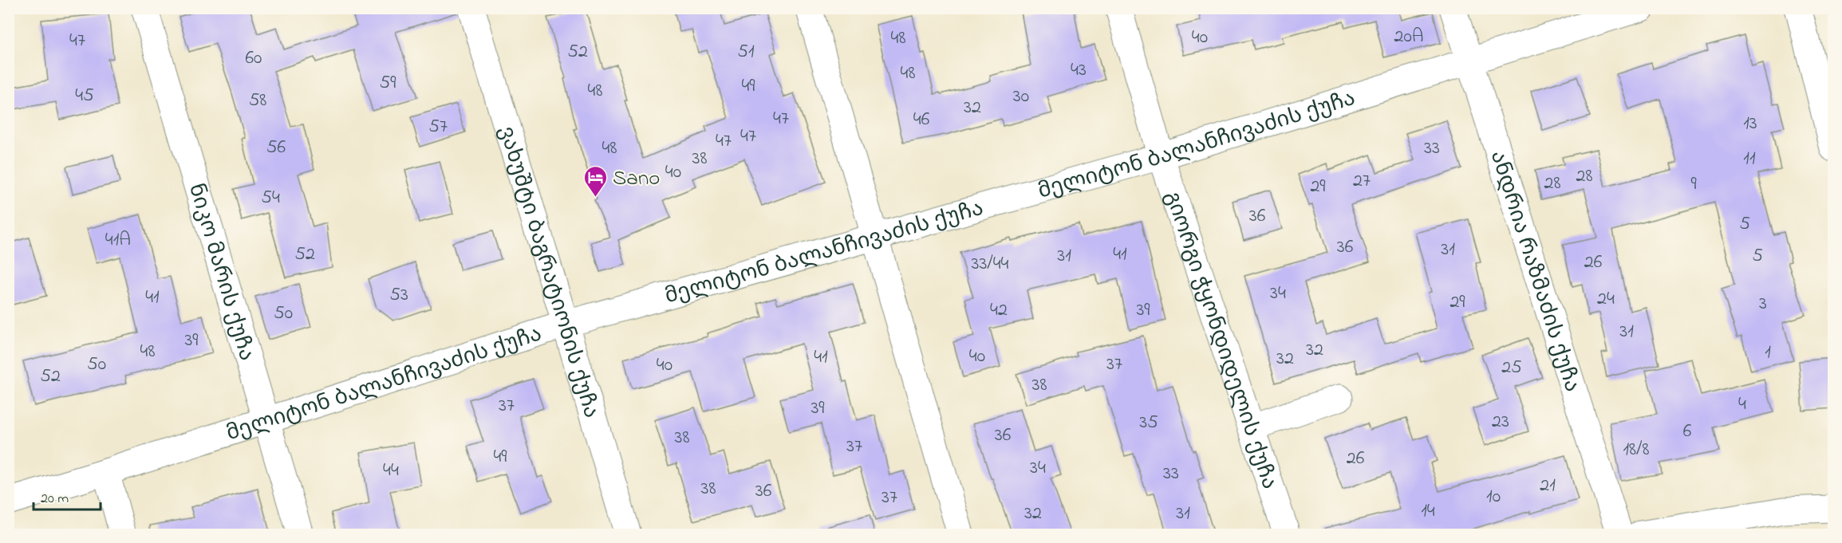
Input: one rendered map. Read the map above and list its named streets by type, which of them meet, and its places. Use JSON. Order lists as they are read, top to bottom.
{
  "streets": {
    "street": [
      "მელიტონ ბალანჩივაძის ქუჩა",
      "ნიკო მარის ქუჩა",
      "ვახუშტი ბაგრატიონის ქუჩა",
      "ანდრია რაზმაძის ქუჩა",
      "გიორგი ჭყონდიდელის ქუჩა"
    ]
  },
  "crossings": [
    ["მელიტონ ბალანჩივაძის ქუჩა", "ნიკო მარის ქუჩა"],
    ["მელიტონ ბალანჩივაძის ქუჩა", "ვახუშტი ბაგრატიონის ქუჩა"],
    ["მელიტონ ბალანჩივაძის ქუჩა", "ანდრია რაზმაძის ქუჩა"],
    ["მელიტონ ბალანჩივაძის ქუჩა", "გიორგი ჭყონდიდელის ქუჩა"]
  ],
  "places": {
    "hotel": ["Sano"]
  },
  "house_numbers": [
    "20A",
    "40",
    "48",
    "47",
    "52",
    "51",
    "60",
    "43",
    "48",
    "59",
    "49",
    "48",
    "45",
    "30",
    "58",
    "32",
    "47",
    "46",
    "13",
    "57",
    "47",
    "47",
    "56",
    "48",
    "33",
    "38",
    "11",
    "40",
    "28",
    "27",
    "28",
    "9",
    "29",
    "54",
    "36",
    "5",
    "41A",
    "36",
    "31",
    "52",
    "41",
    "31",
    "5",
    "26",
    "33/44",
    "34",
    "53",
    "41",
    "24",
    "29",
    "3",
    "42",
    "39",
    "50",
    "31",
    "39",
    "32",
    "48",
    "1",
    "40",
    "41",
    "32",
    "50",
    "37",
    "40",
    "25",
    "52",
    "38",
    "4",
    "37",
    "39",
    "23",
    "35",
    "6",
    "36",
    "38",
    "37",
    "18/8",
    "49",
    "26",
    "34",
    "44",
    "33",
    "21",
    "38",
    "36",
    "10",
    "37",
    "14",
    "32",
    "31"
  ],
  "scale_bar": "20 m"
}
